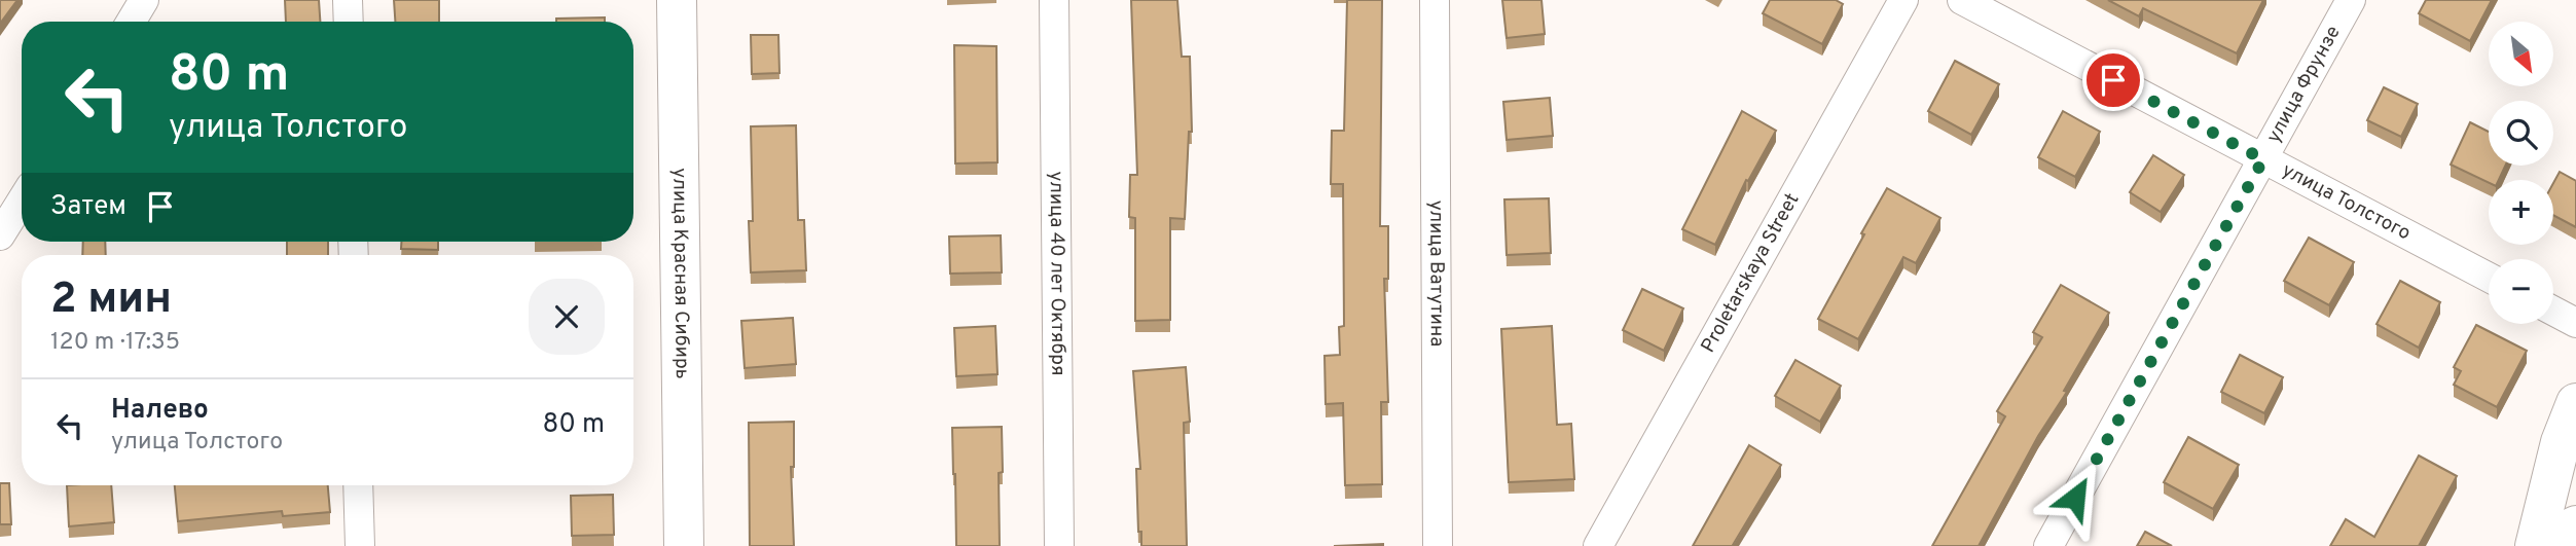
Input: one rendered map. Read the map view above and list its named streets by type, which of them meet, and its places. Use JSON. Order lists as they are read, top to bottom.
{
  "streets": {
    "main road": ["улица Красная Сибирь"],
    "street": [
      "улица Фрунзе",
      "улица Толстого",
      "улица 40 лет Октября",
      "улица Ватутина",
      "Proletarskaya Street"
    ]
  },
  "crossings": [
    ["улица Фрунзе", "улица Толстого"]
  ],
  "north": "bottom right",
  "page": {
    "map_buttons": ["+", "−"],
    "turn": ["80 m", "улица Толстого"],
    "then": "Затем",
    "heading": ["2 мин", "120 m · 17:35"],
    "list": [
      {
        "name": "Налево",
        "note": "улица Толстого",
        "value": "80 m"
      }
    ]
  }
}
